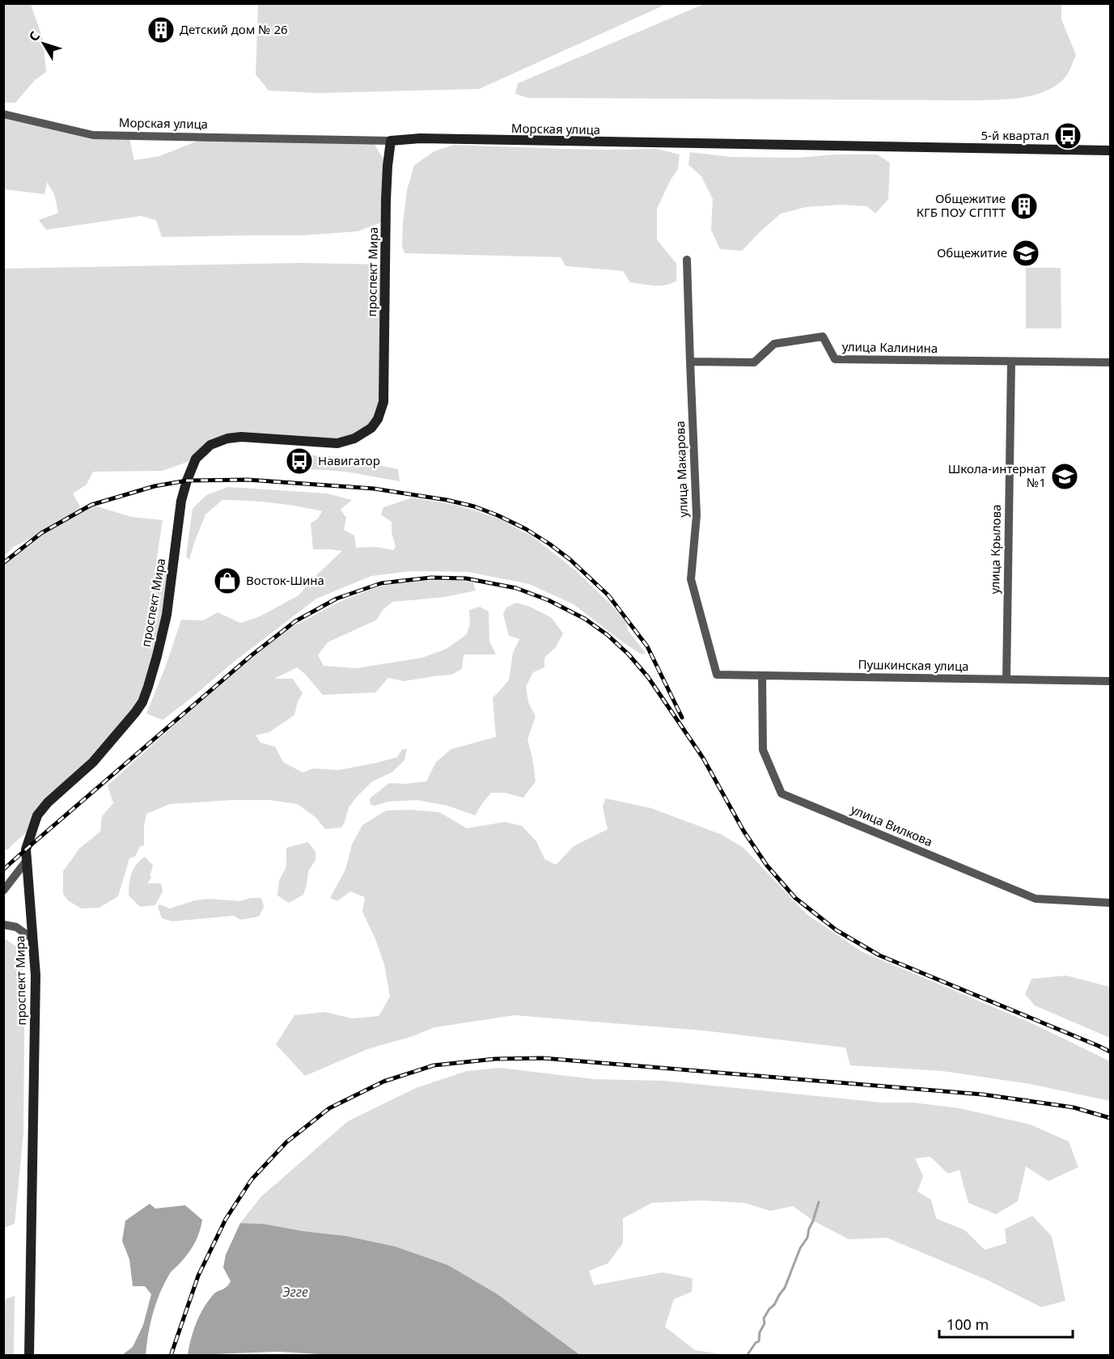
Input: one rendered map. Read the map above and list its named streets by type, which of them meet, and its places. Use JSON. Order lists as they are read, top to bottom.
{
  "streets": {
    "main road": ["Морская улица", "проспект Мира"],
    "street": [
      "улица Калинина",
      "улица Макарова",
      "улица Крылова",
      "Пушкинская улица",
      "улица Вилкова"
    ]
  },
  "crossings": [
    ["Морская улица", "проспект Мира"],
    ["улица Калинина", "улица Макарова"],
    ["улица Калинина", "улица Крылова"],
    ["улица Макарова", "Пушкинская улица"],
    ["улица Крылова", "Пушкинская улица"],
    ["Пушкинская улица", "улица Вилкова"]
  ],
  "water": ["Эгге"],
  "places": {
    "building": ["Детский дом № 26", "Общежитие КГБ ПОУ СГПТТ"],
    "bus stop": ["5-й квартал", "Навигатор"],
    "school or university": ["Общежитие", "Школа-интернат №1"],
    "shop": ["Восток-Шина"]
  },
  "scale_bar": "100 m",
  "north": "top left"
}
